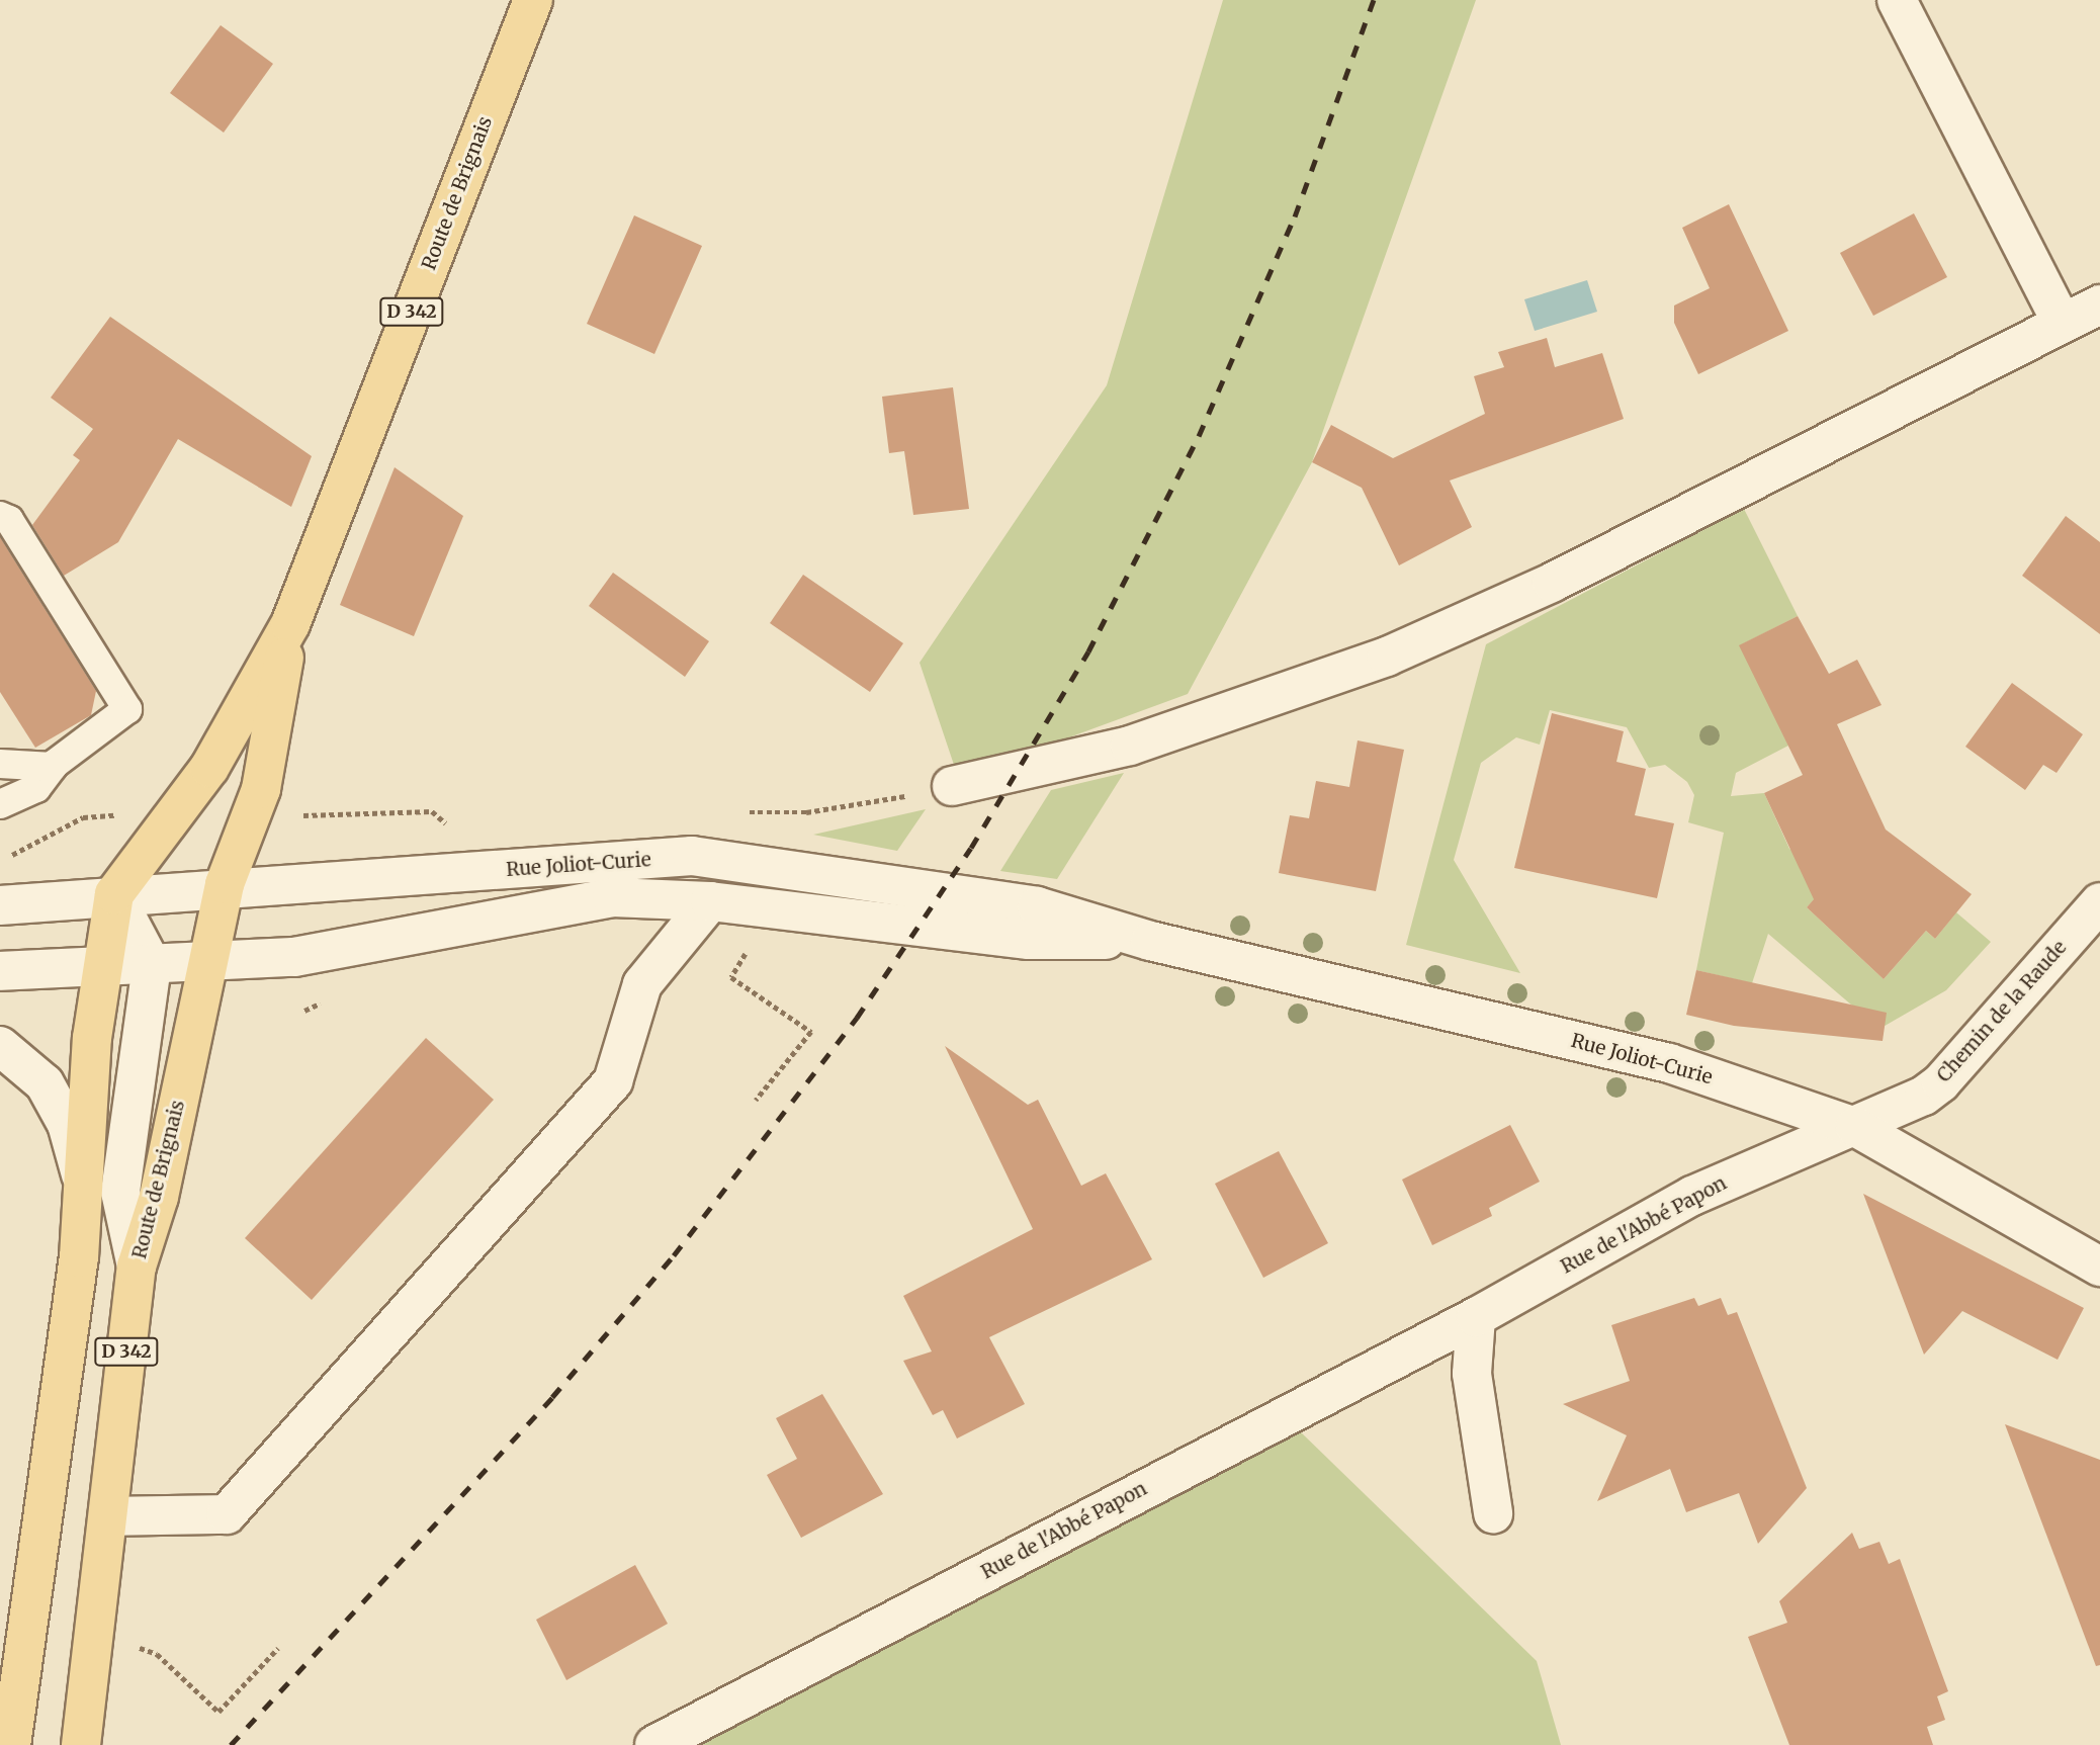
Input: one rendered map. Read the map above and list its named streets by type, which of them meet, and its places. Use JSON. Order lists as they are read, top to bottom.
{
  "streets": {
    "main road": ["Route de Brignais", "D 342"],
    "street": ["Rue Joliot-Curie", "Chemin de la Raude", "Rue de l'Abbé Papon"]
  },
  "crossings": [
    ["Route de Brignais", "D 342"],
    ["Route de Brignais", "Rue Joliot-Curie"],
    ["D 342", "Rue Joliot-Curie"],
    ["Rue Joliot-Curie", "Chemin de la Raude"],
    ["Rue Joliot-Curie", "Rue de l'Abbé Papon"],
    ["Chemin de la Raude", "Rue de l'Abbé Papon"]
  ]
}
